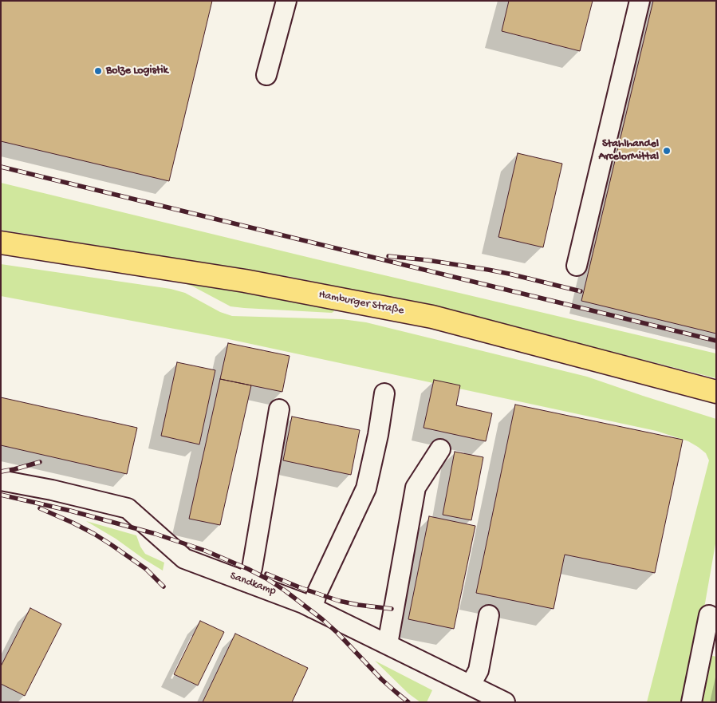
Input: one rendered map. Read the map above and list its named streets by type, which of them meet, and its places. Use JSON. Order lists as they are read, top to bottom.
{
  "streets": {
    "main road": ["Hamburger Straße"],
    "street": ["Sandkamp"]
  },
  "places": ["Bolze Logistik", "Stahlhandel ArcelorMittal"]
}
